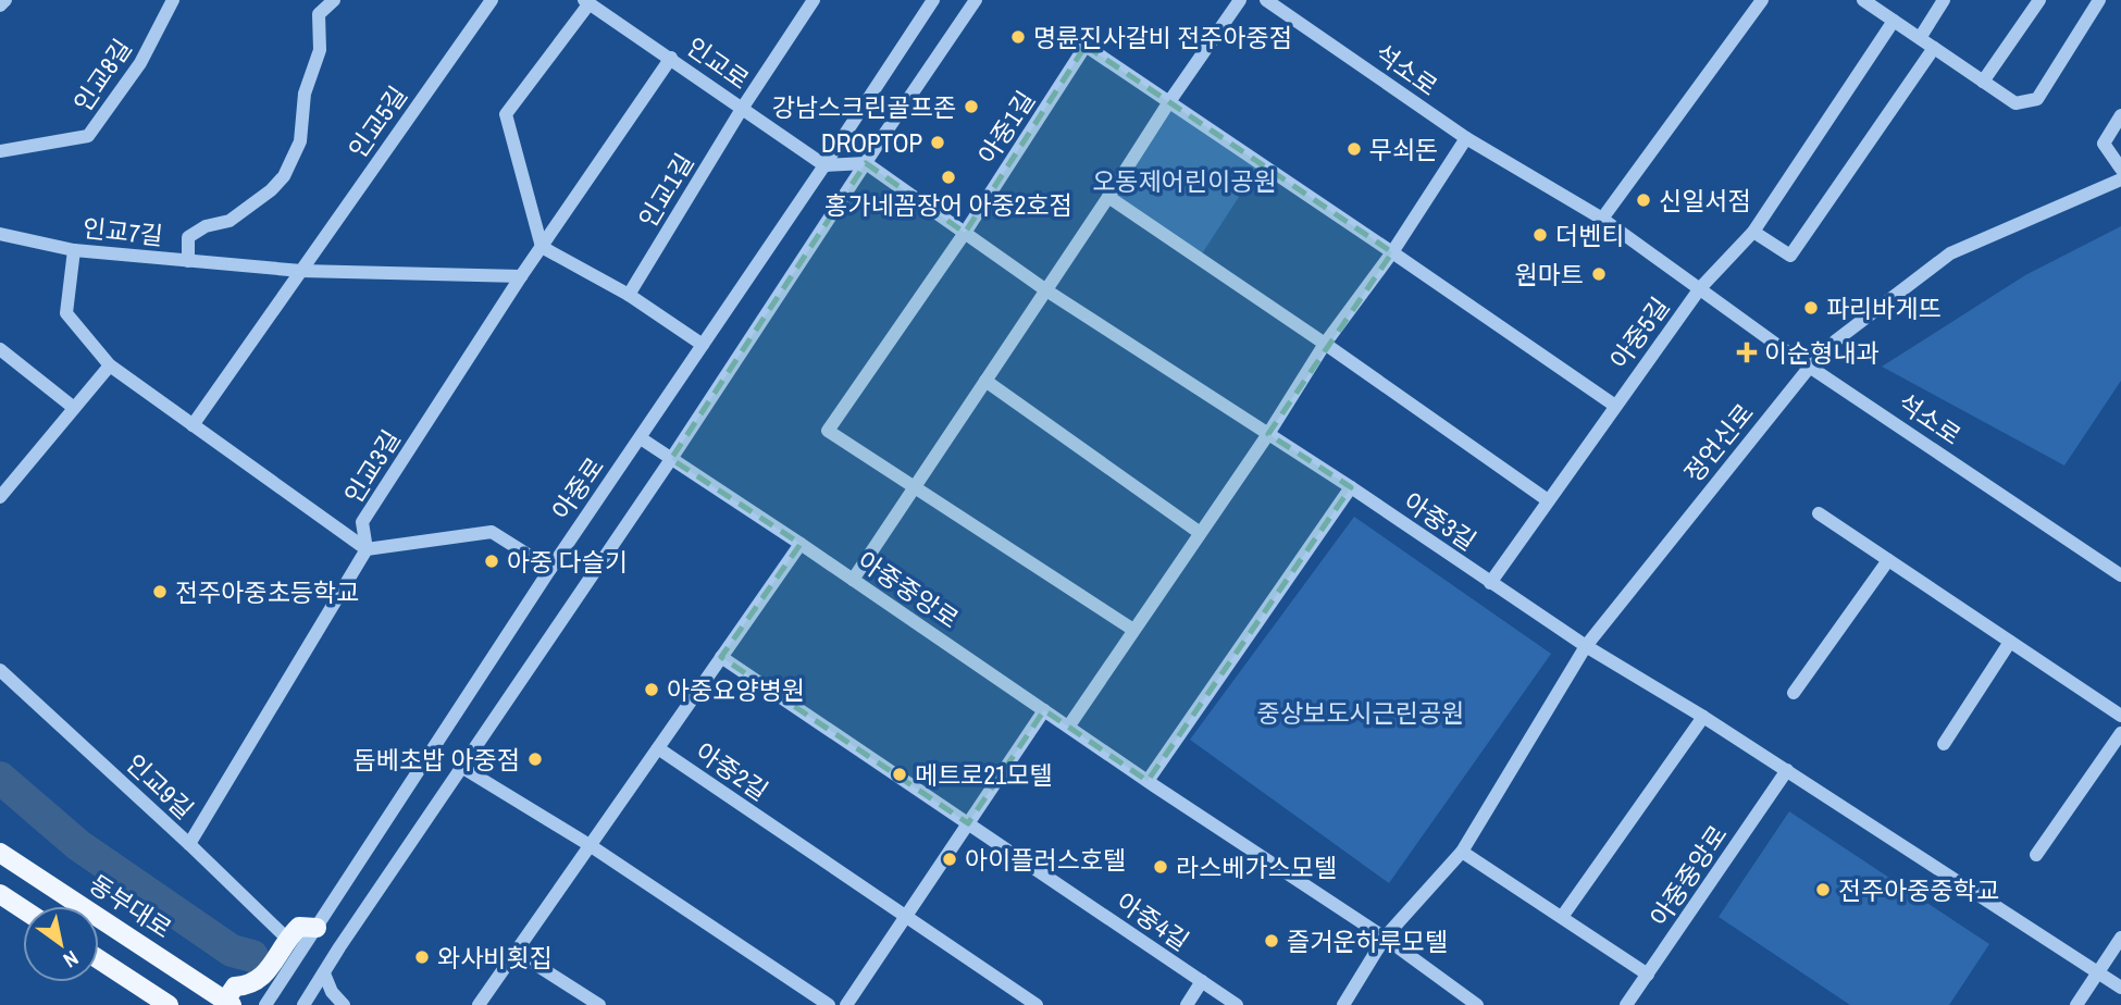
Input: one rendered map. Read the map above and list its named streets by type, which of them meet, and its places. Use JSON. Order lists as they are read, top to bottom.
{
  "streets": {
    "main road": ["동부대로"],
    "street": [
      "인교로",
      "석소로",
      "인교8길",
      "인교5길",
      "아중1길",
      "인교1길",
      "인교7길",
      "아중5길",
      "정언신로",
      "인교3길",
      "아중로",
      "아중3길",
      "아중중앙로",
      "아중2길",
      "인교9길",
      "아중4길"
    ]
  },
  "crossings": [
    ["인교로", "인교1길"],
    ["인교로", "인교3길"],
    ["인교로", "아중로"],
    ["석소로", "아중5길"],
    ["석소로", "정언신로"],
    ["아중1길", "아중5길"],
    ["아중5길", "아중3길"],
    ["정언신로", "아중3길"],
    ["정언신로", "아중중앙로"],
    ["인교3길", "인교9길"],
    ["아중로", "아중중앙로"],
    ["아중3길", "아중중앙로"],
    ["아중중앙로", "아중2길"],
    ["아중2길", "아중4길"]
  ],
  "parks": ["오동제어린이공원", "중상보도시근린공원"],
  "places": {
    "other": [
      "명륜진사갈비 전주아중점",
      "강남스크린골프존",
      "DROPTOP",
      "무쇠돈",
      "홍가네꼼장어 아중2호점",
      "신일서점",
      "더벤티",
      "원마트",
      "파리바게뜨",
      "아중 다슬기",
      "전주아중초등학교",
      "아중요양병원",
      "돔베초밥 아중점",
      "메트로21모텔",
      "아이플러스호텔",
      "라스베가스모텔",
      "전주아중중학교",
      "즐거운하루모텔",
      "와사비횟집"
    ],
    "health": ["이순형내과"]
  },
  "north": "bottom right"
}
